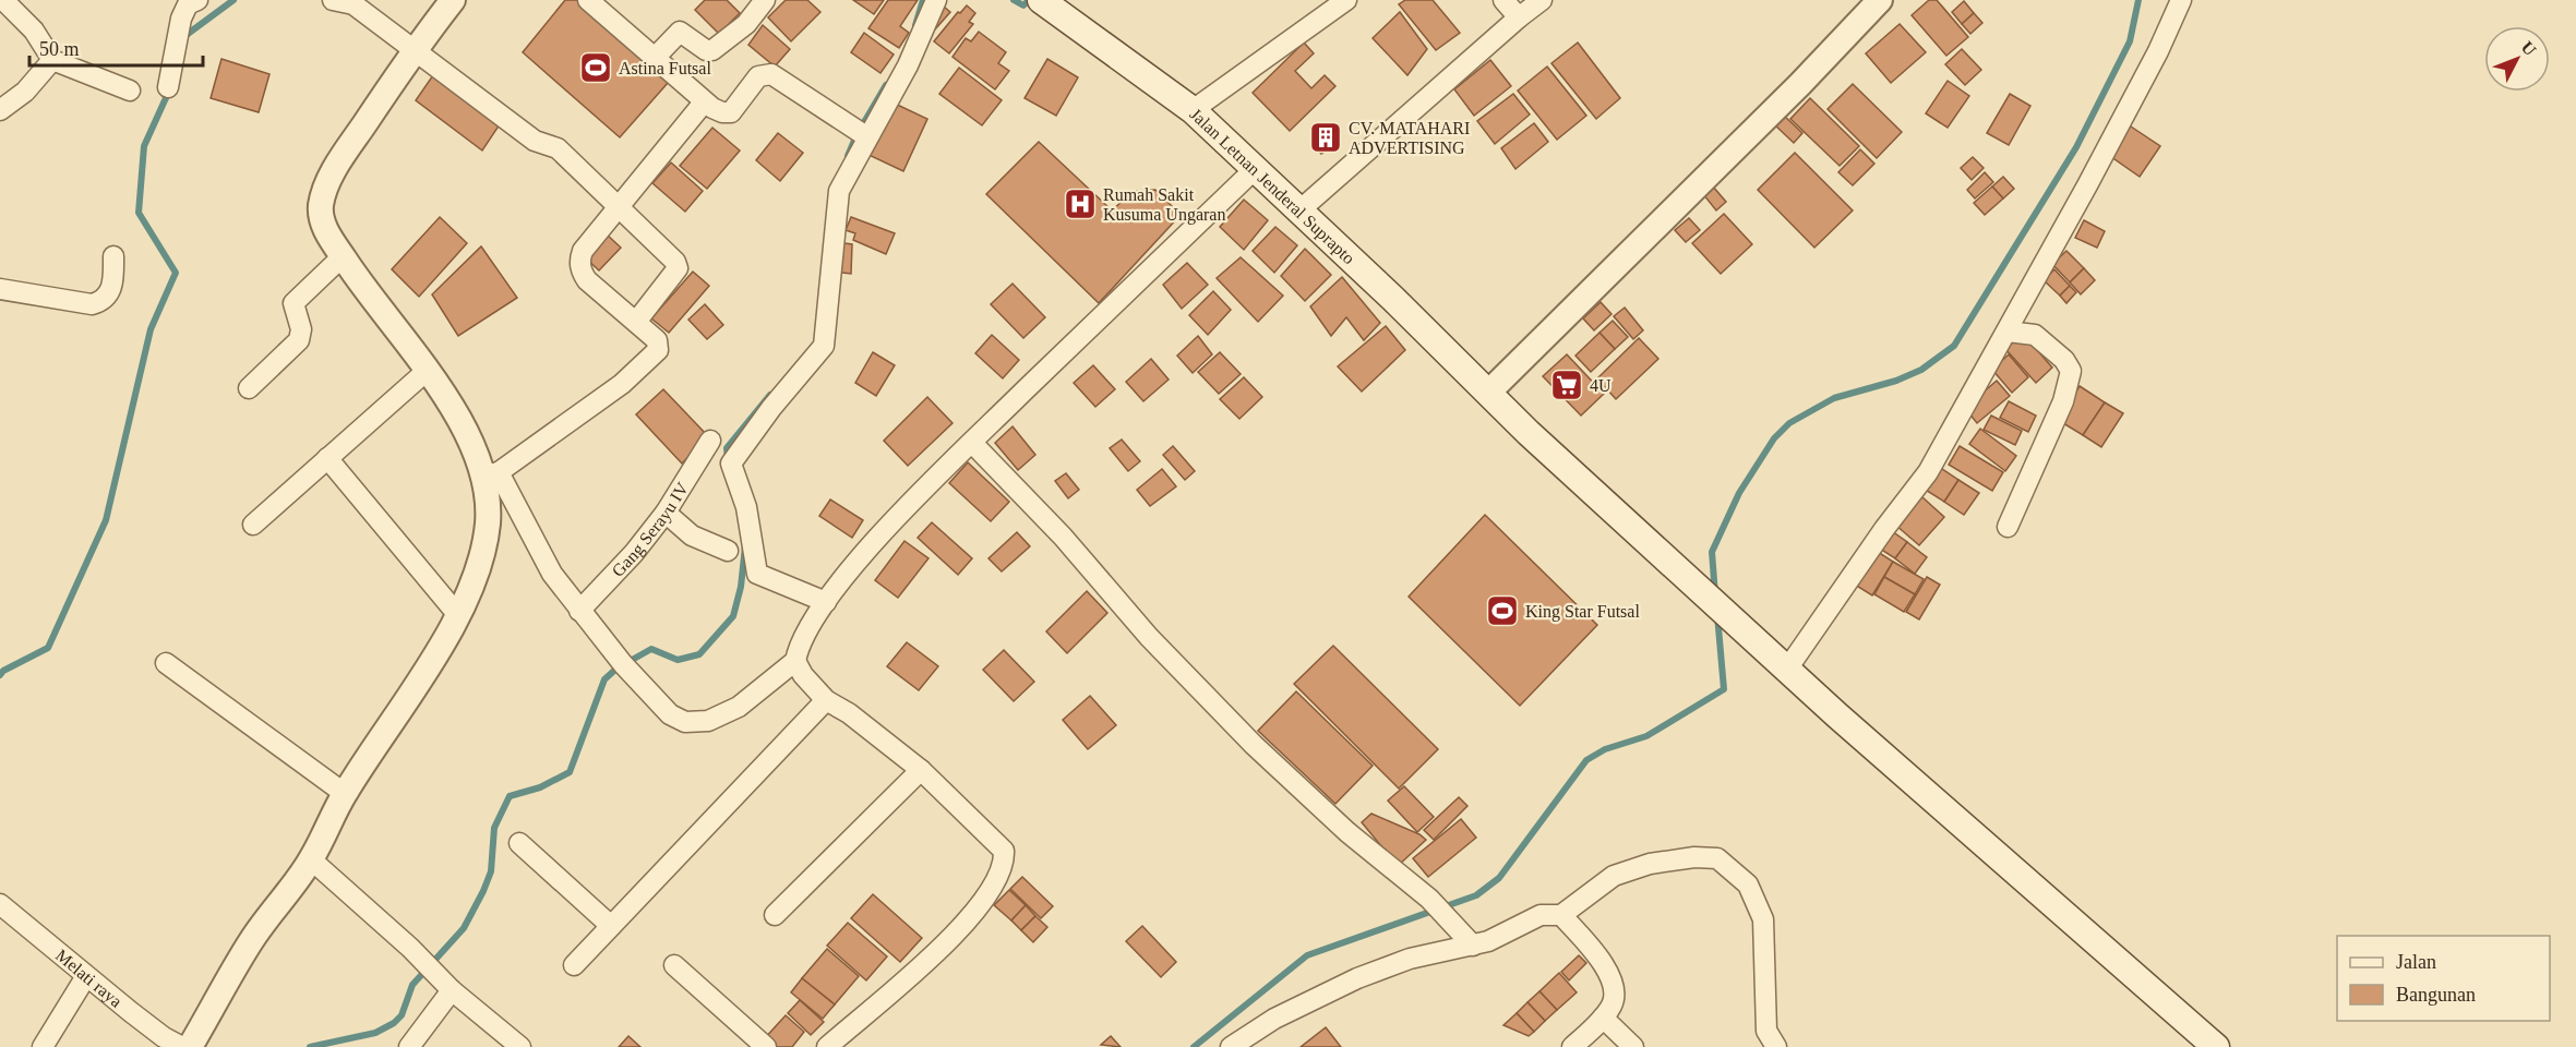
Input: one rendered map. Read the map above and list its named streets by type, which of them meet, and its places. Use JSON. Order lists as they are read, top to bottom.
{
  "streets": {
    "main road": ["Jalan Letnan Jenderal Suprapto"],
    "street": ["Gang Serayu IV", "Melati raya"]
  },
  "places": {
    "sports": ["Astina Futsal", "King Star Futsal"],
    "building": ["CV. MATAHARI ADVERTISING"],
    "hospital": ["Rumah Sakit Kusuma Ungaran"],
    "supermarket": ["4U"]
  },
  "legend": ["Jalan", "Bangunan"],
  "scale_bar": "50 m",
  "north": "top right"
}
